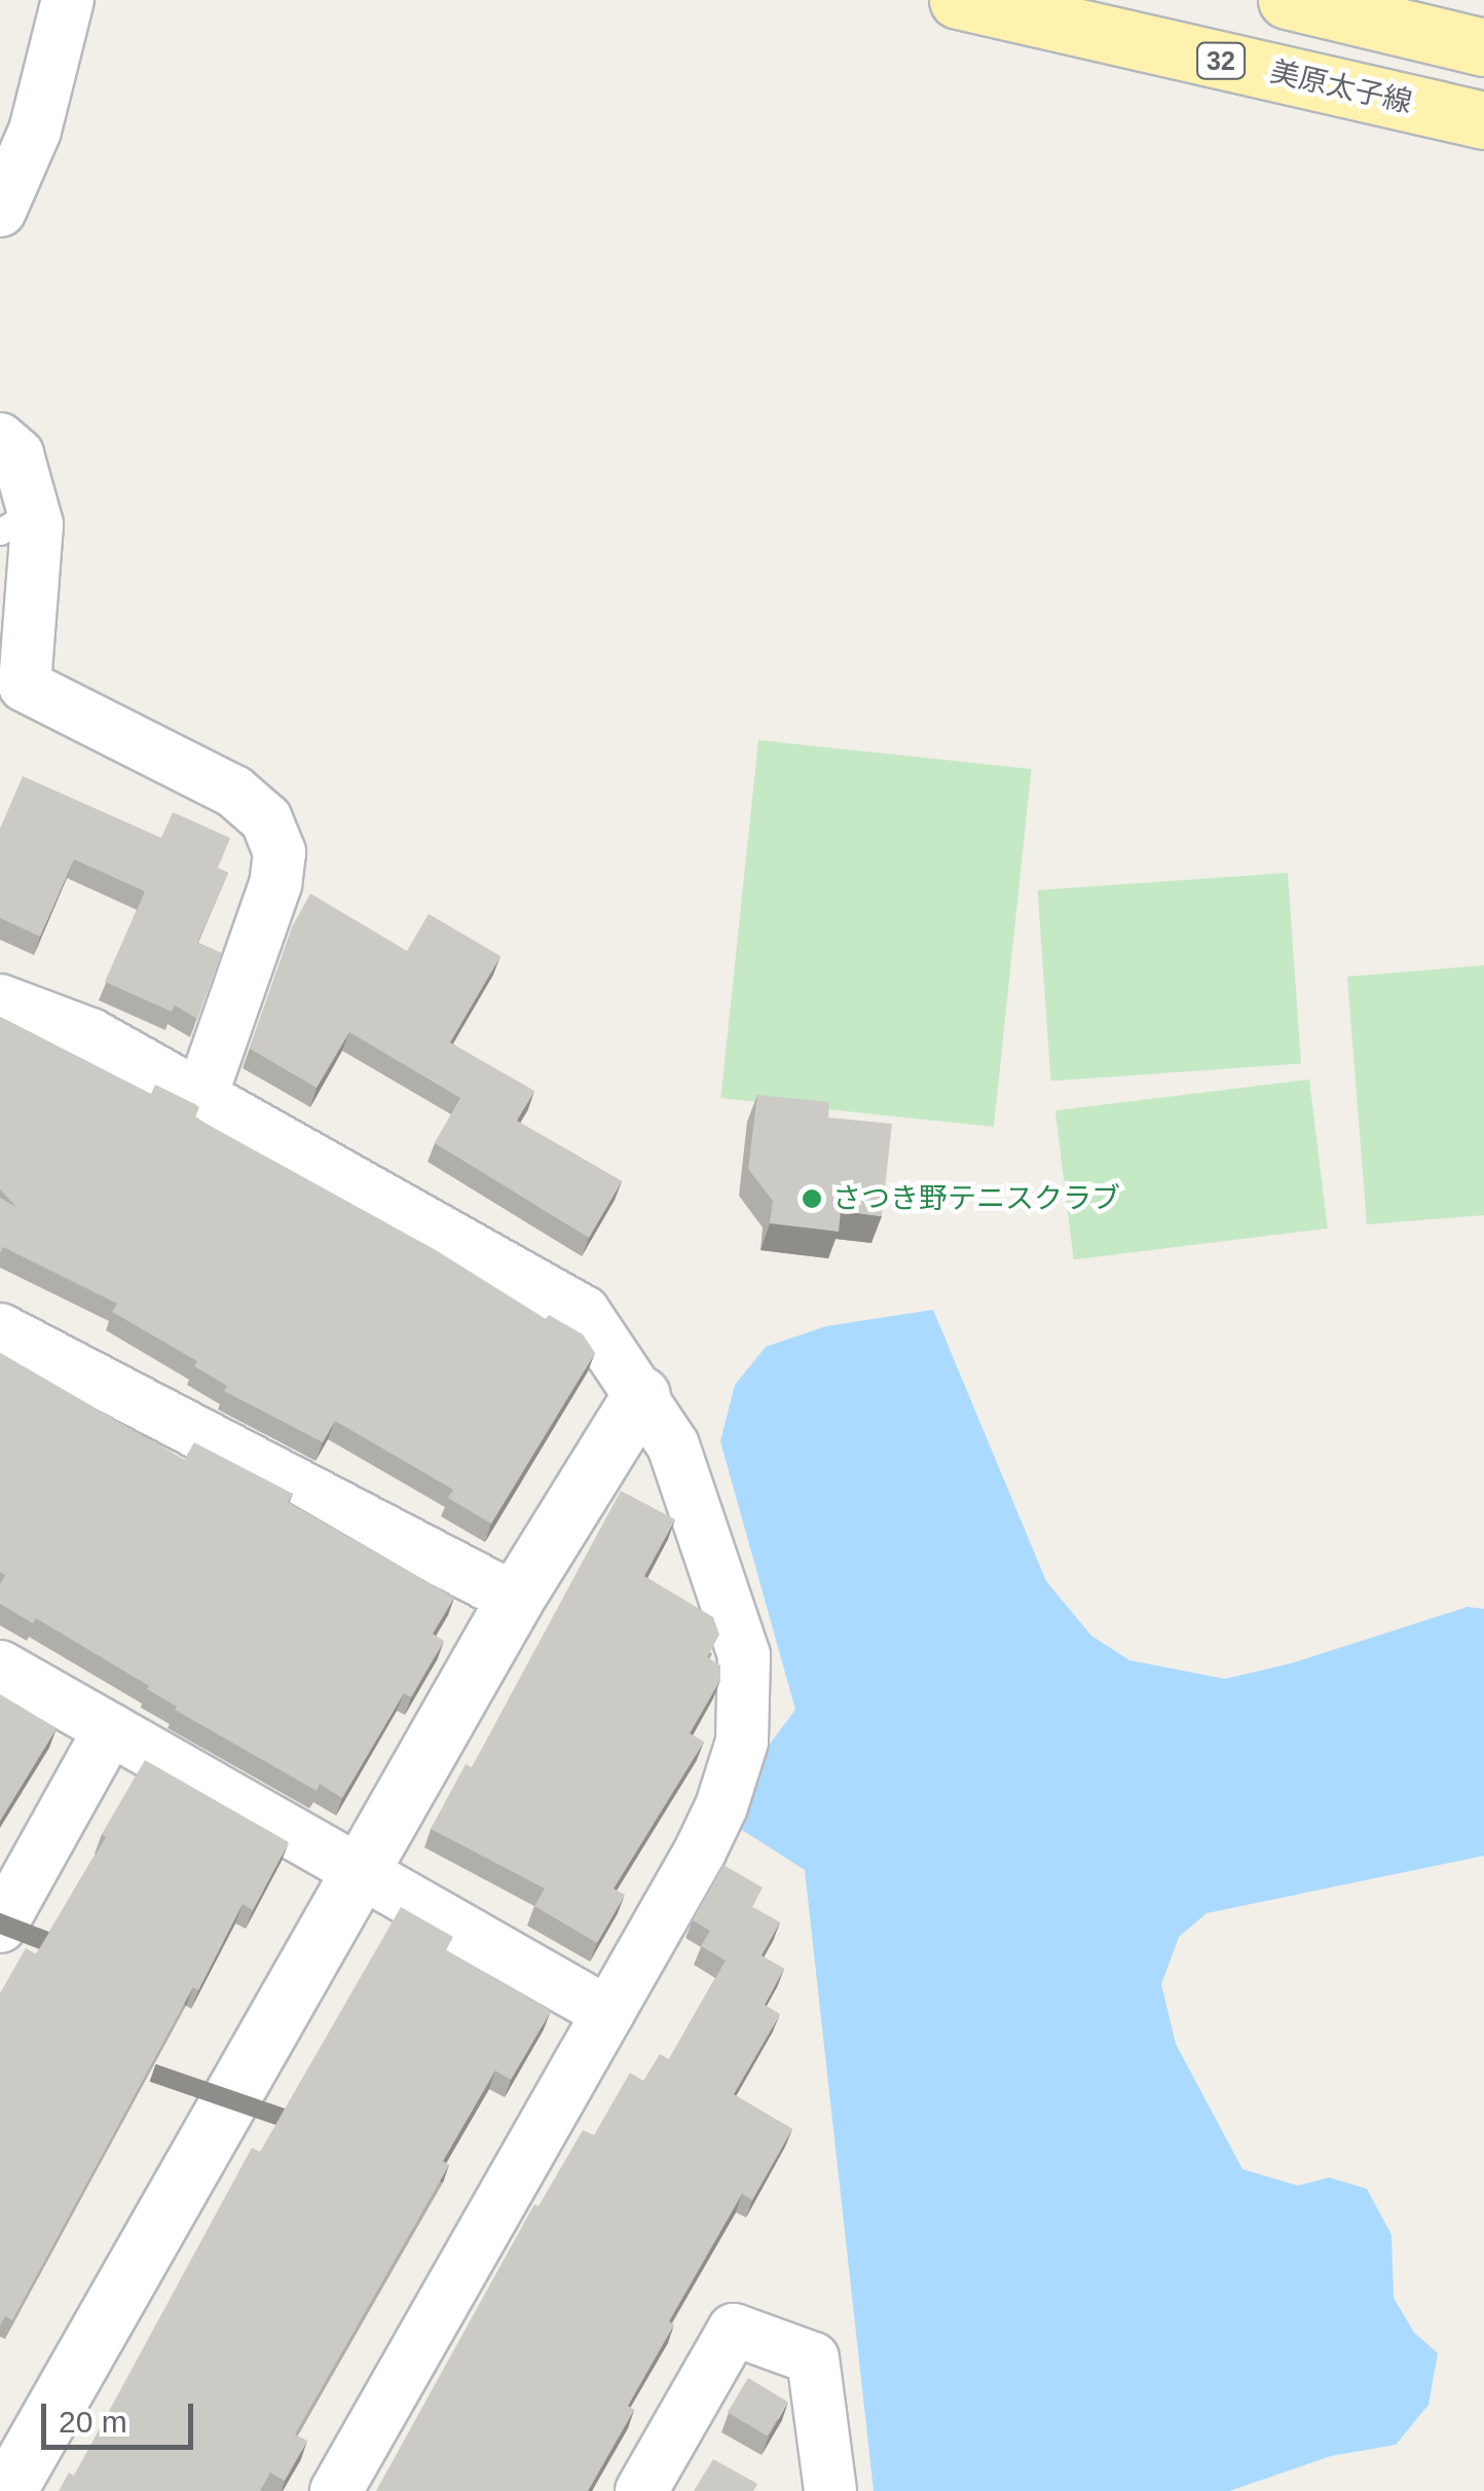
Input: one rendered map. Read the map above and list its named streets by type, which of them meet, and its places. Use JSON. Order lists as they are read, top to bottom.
{
  "streets": {
    "main road": ["32", "美原太子線"]
  },
  "places": ["さつき野テニスクラブ"],
  "scale_bar": "20 m"
}
